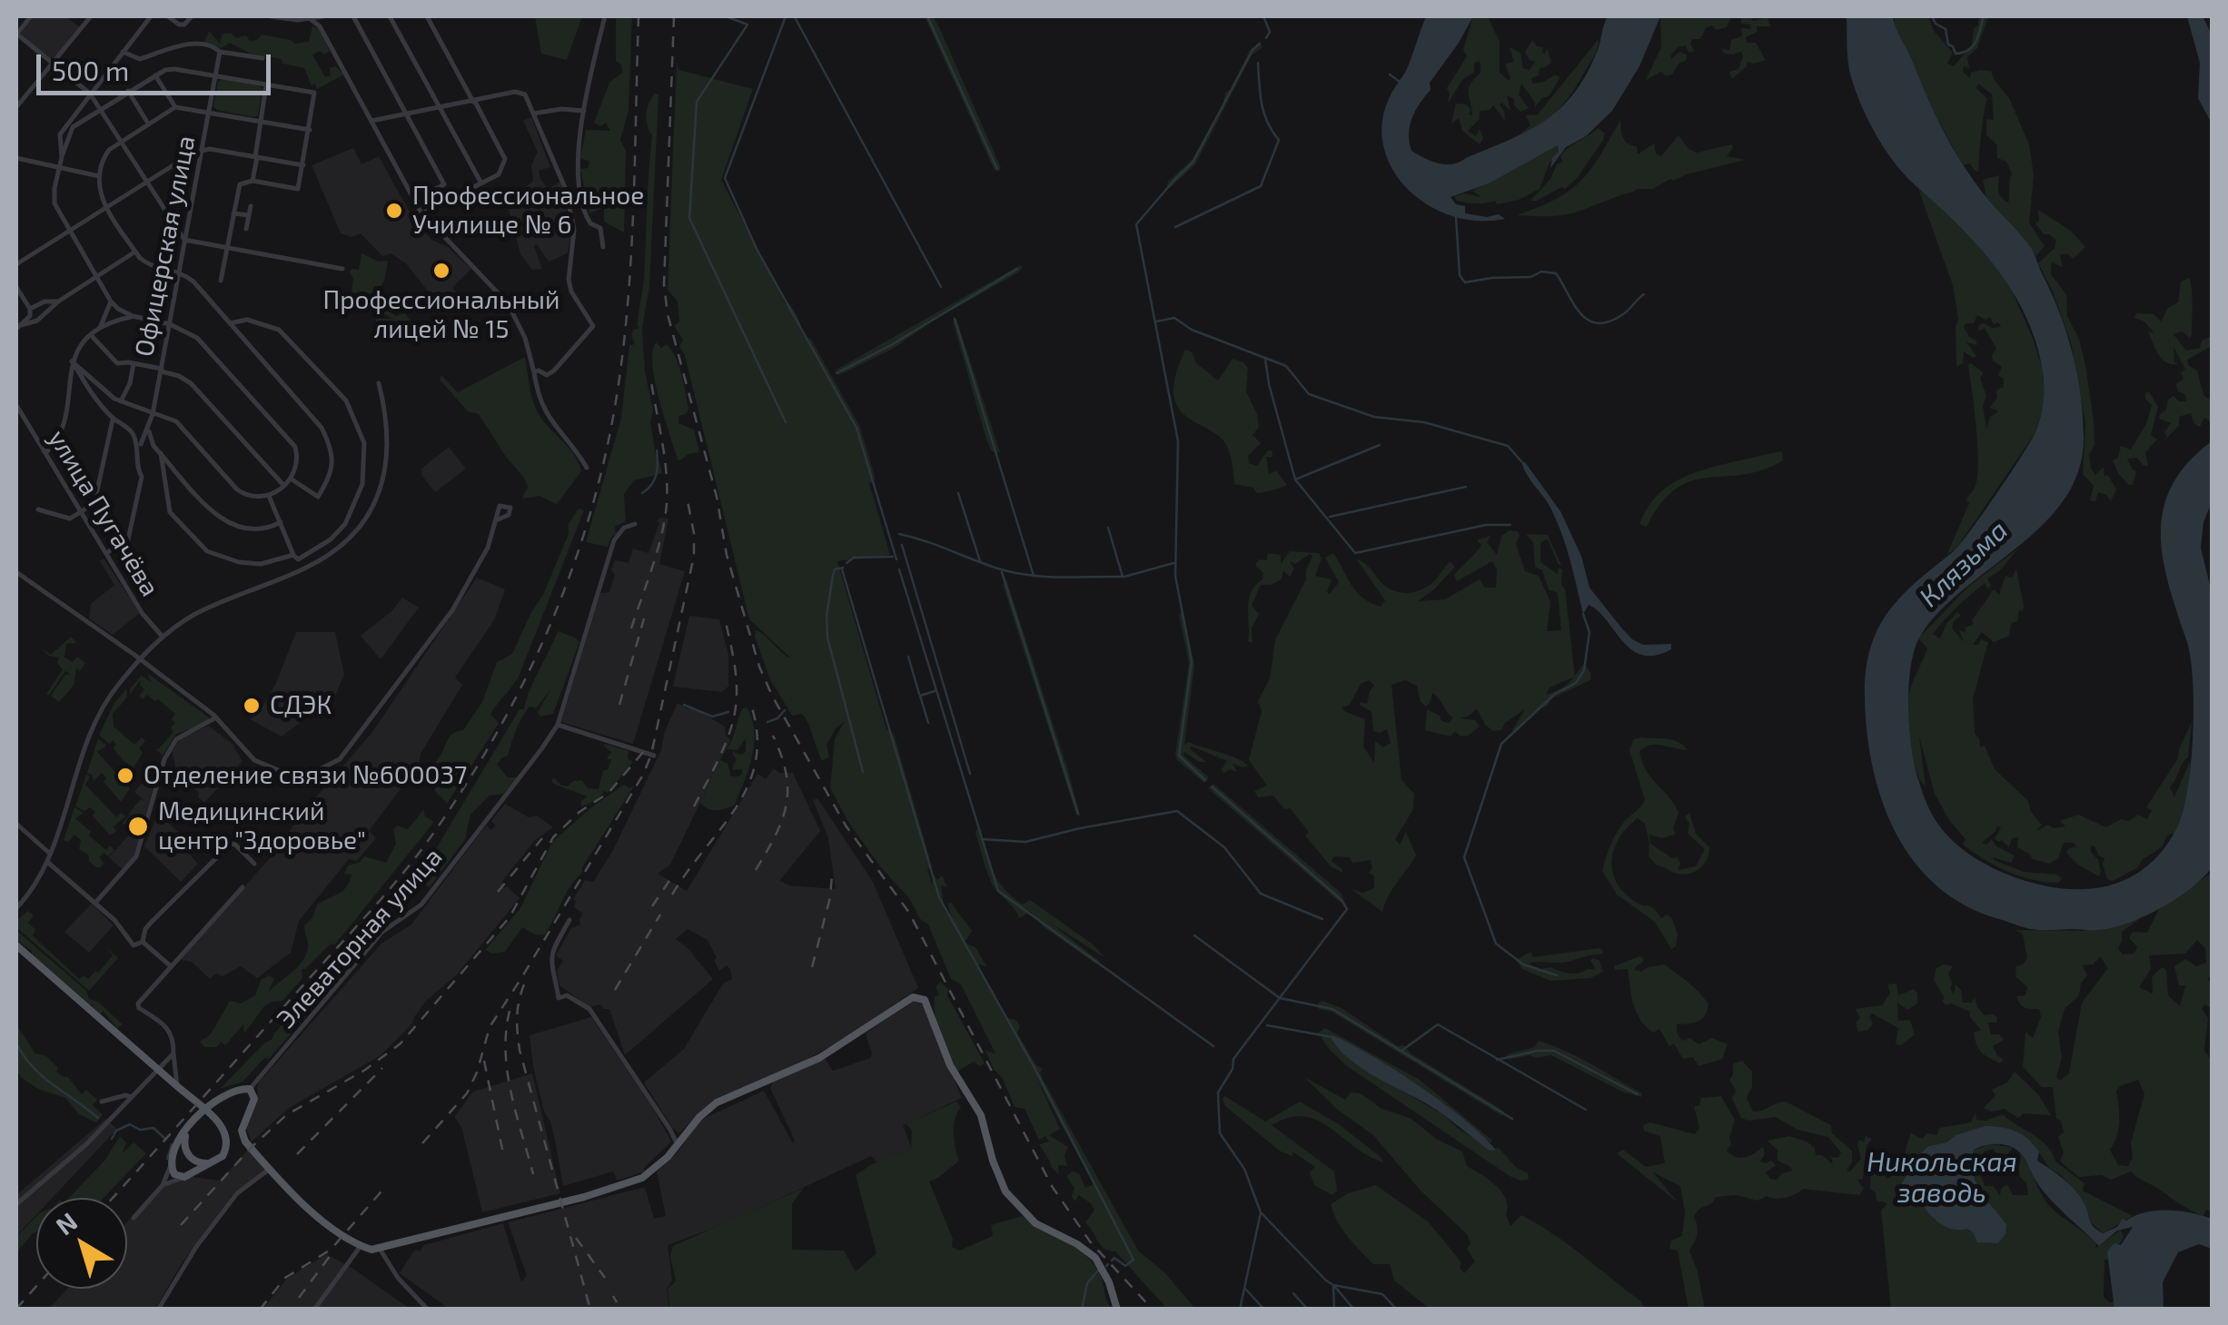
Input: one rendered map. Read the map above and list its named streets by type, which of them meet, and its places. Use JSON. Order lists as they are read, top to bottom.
{
  "streets": {
    "street": ["Офицерская улица", "улица Пугачёва", "Элеваторная улица"]
  },
  "water": ["Клязьма", "Никольская заводь"],
  "places": [
    "Профессиональное Училище № 6",
    "Профессиональный лицей № 15",
    "СДЭК",
    "Отделение связи №600037",
    "Медицинский центр \"Здоровье\""
  ],
  "scale_bar": "500 m",
  "north": "top left"
}
